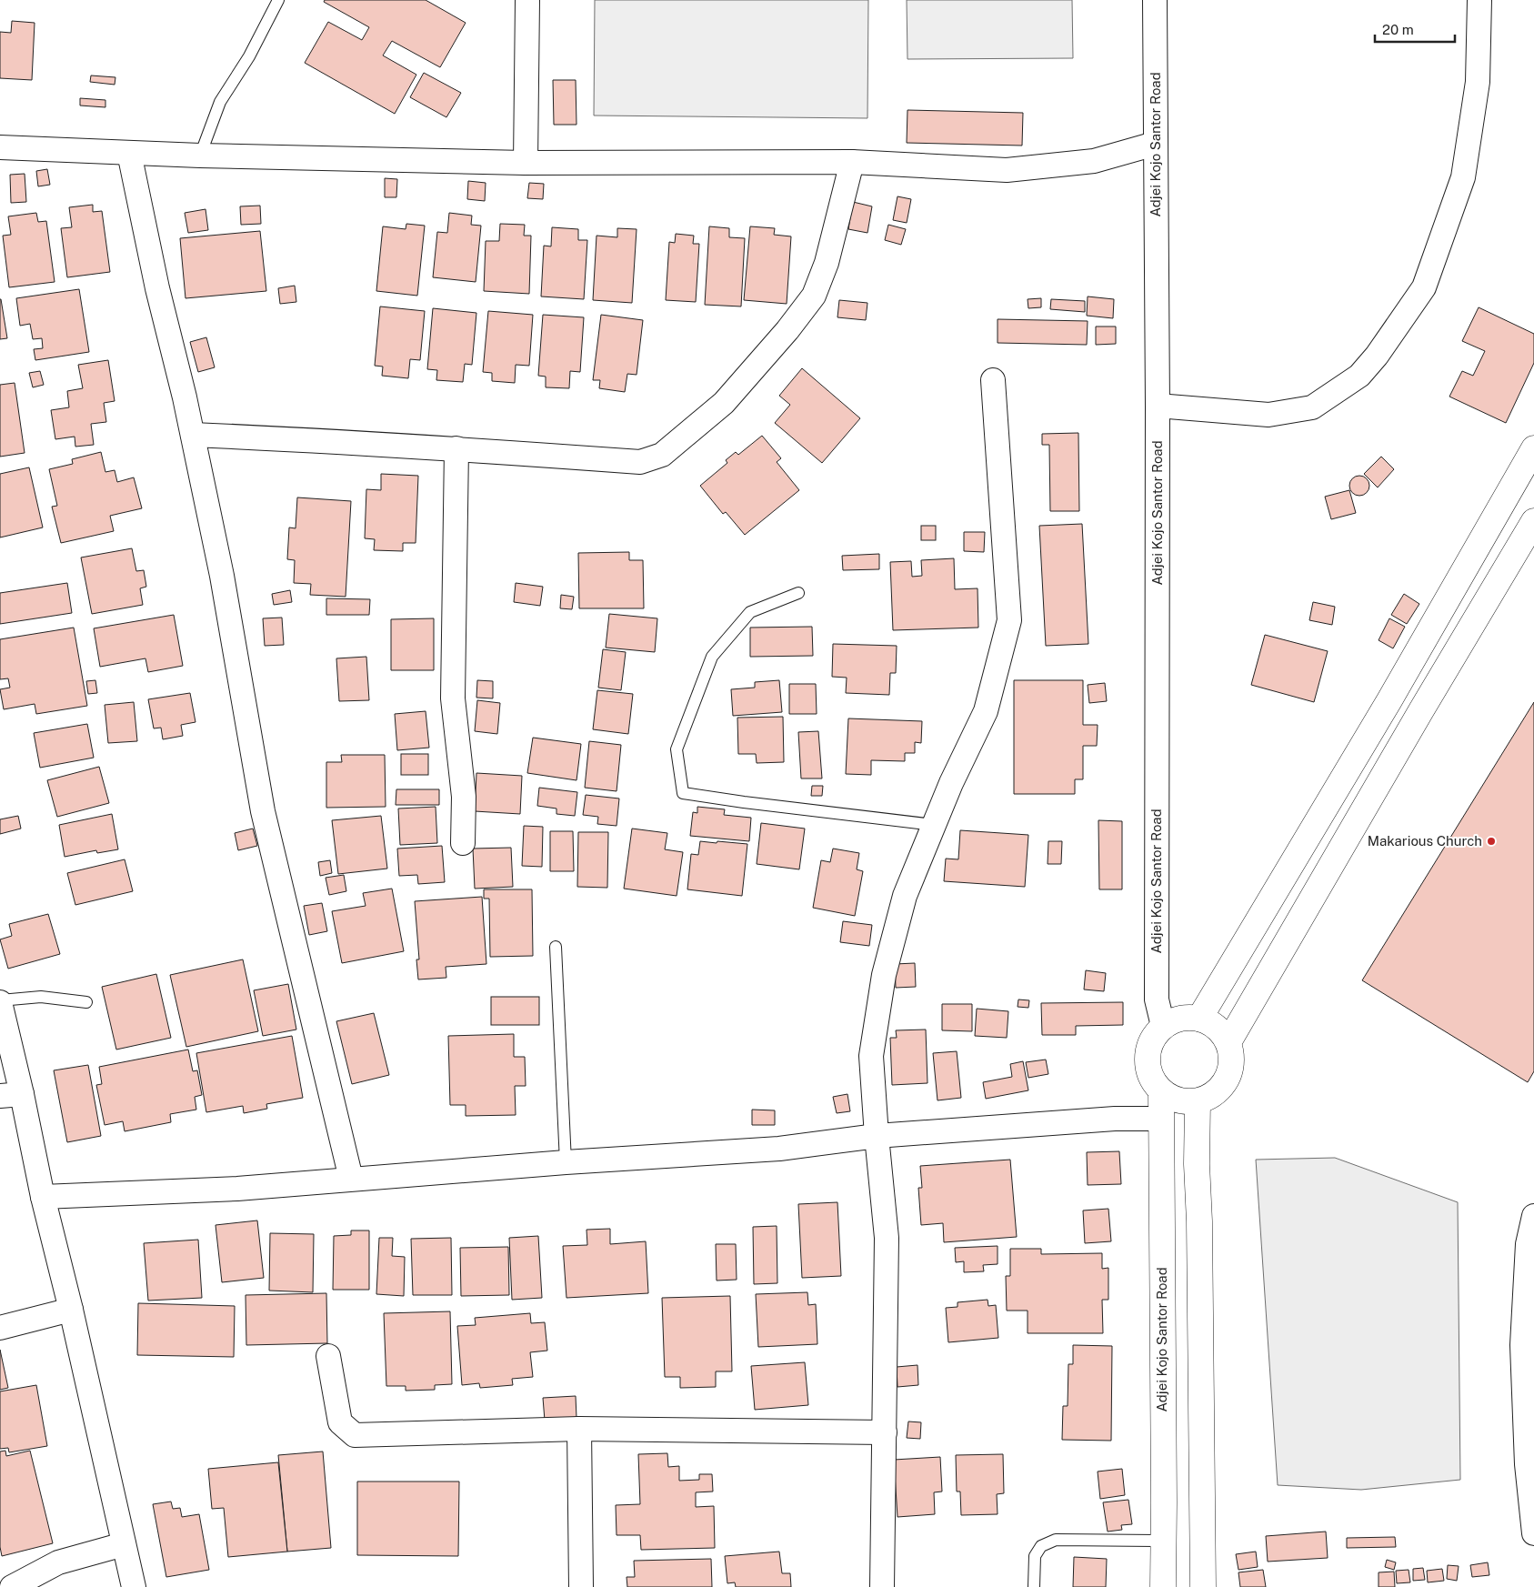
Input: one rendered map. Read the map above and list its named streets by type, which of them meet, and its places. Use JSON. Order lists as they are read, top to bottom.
{
  "streets": {
    "street": ["Adjei Kojo Santor Road"]
  },
  "places": ["Makarious Church"],
  "scale_bar": "20 m"
}
